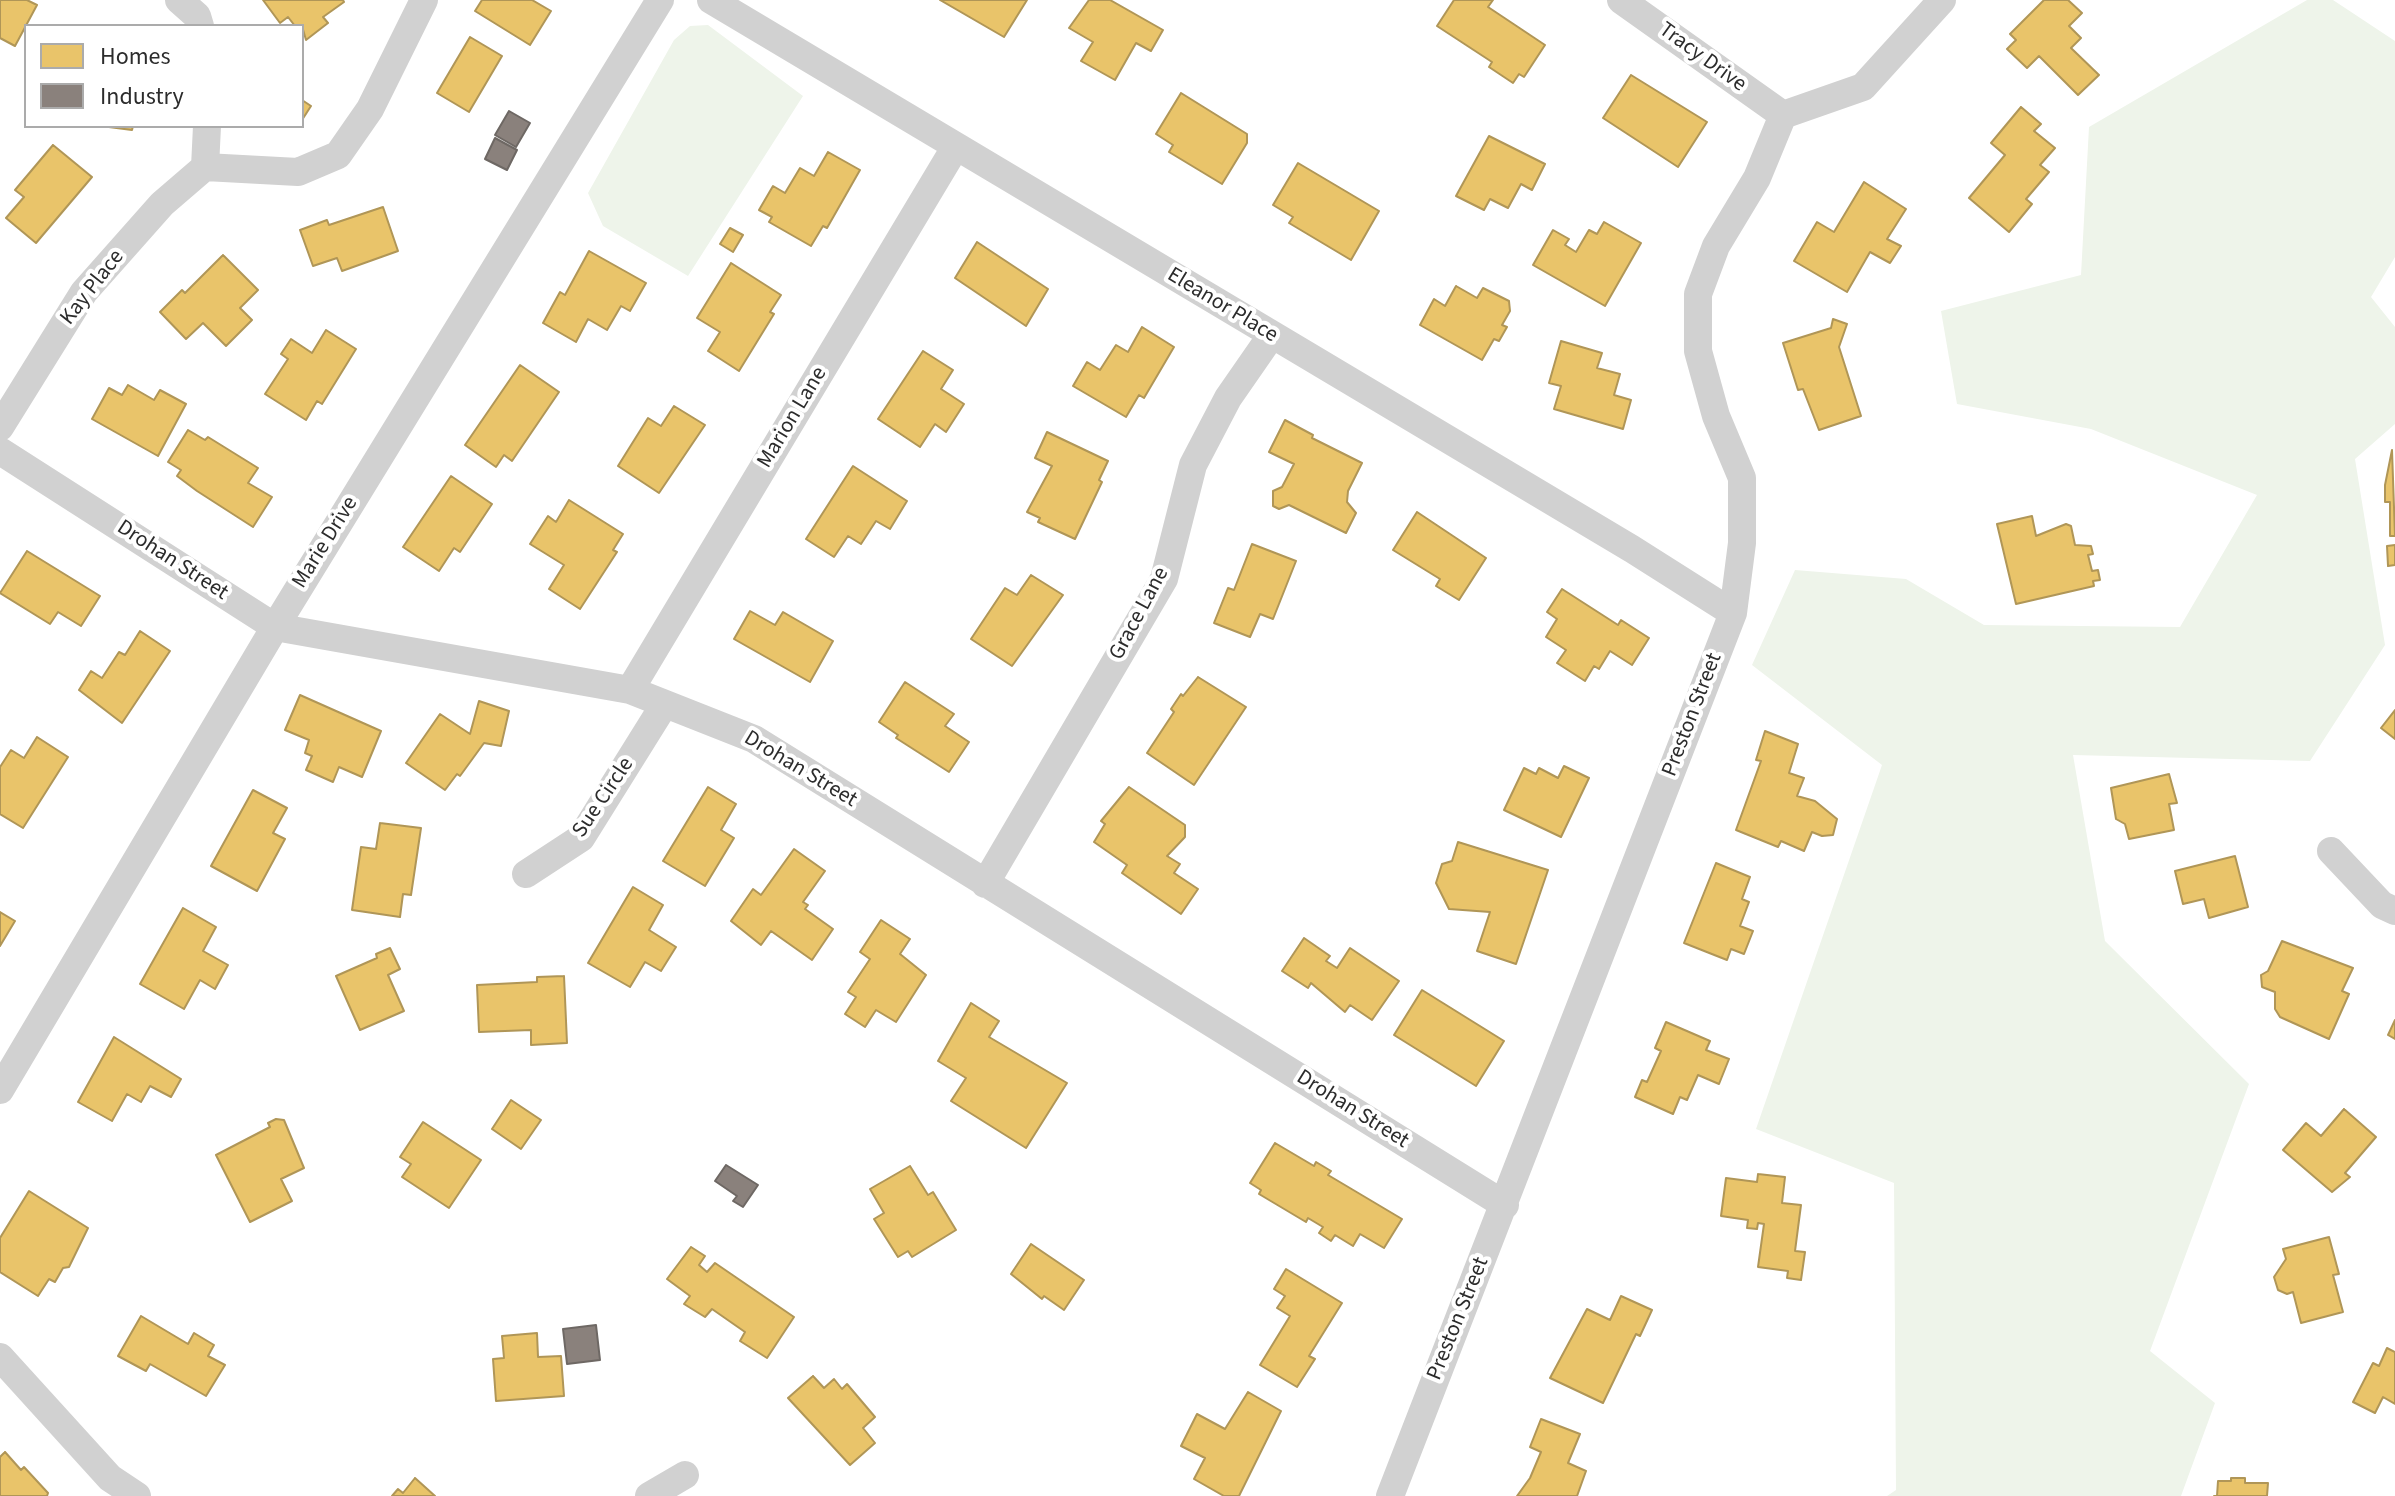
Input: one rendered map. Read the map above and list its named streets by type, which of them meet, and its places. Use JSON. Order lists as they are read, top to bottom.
{
  "streets": {
    "street": [
      "Tracy Drive",
      "Kay Place",
      "Eleanor Place",
      "Marion Lane",
      "Marie Drive",
      "Drohan Street",
      "Grace Lane",
      "Preston Street",
      "Sue Circle"
    ]
  },
  "crossings": [
    ["Tracy Drive", "Preston Street"],
    ["Eleanor Place", "Marion Lane"],
    ["Eleanor Place", "Grace Lane"],
    ["Eleanor Place", "Preston Street"],
    ["Marion Lane", "Drohan Street"],
    ["Marie Drive", "Drohan Street"],
    ["Drohan Street", "Grace Lane"],
    ["Drohan Street", "Preston Street"],
    ["Drohan Street", "Sue Circle"]
  ],
  "legend": ["Homes", "Industry"]
}
